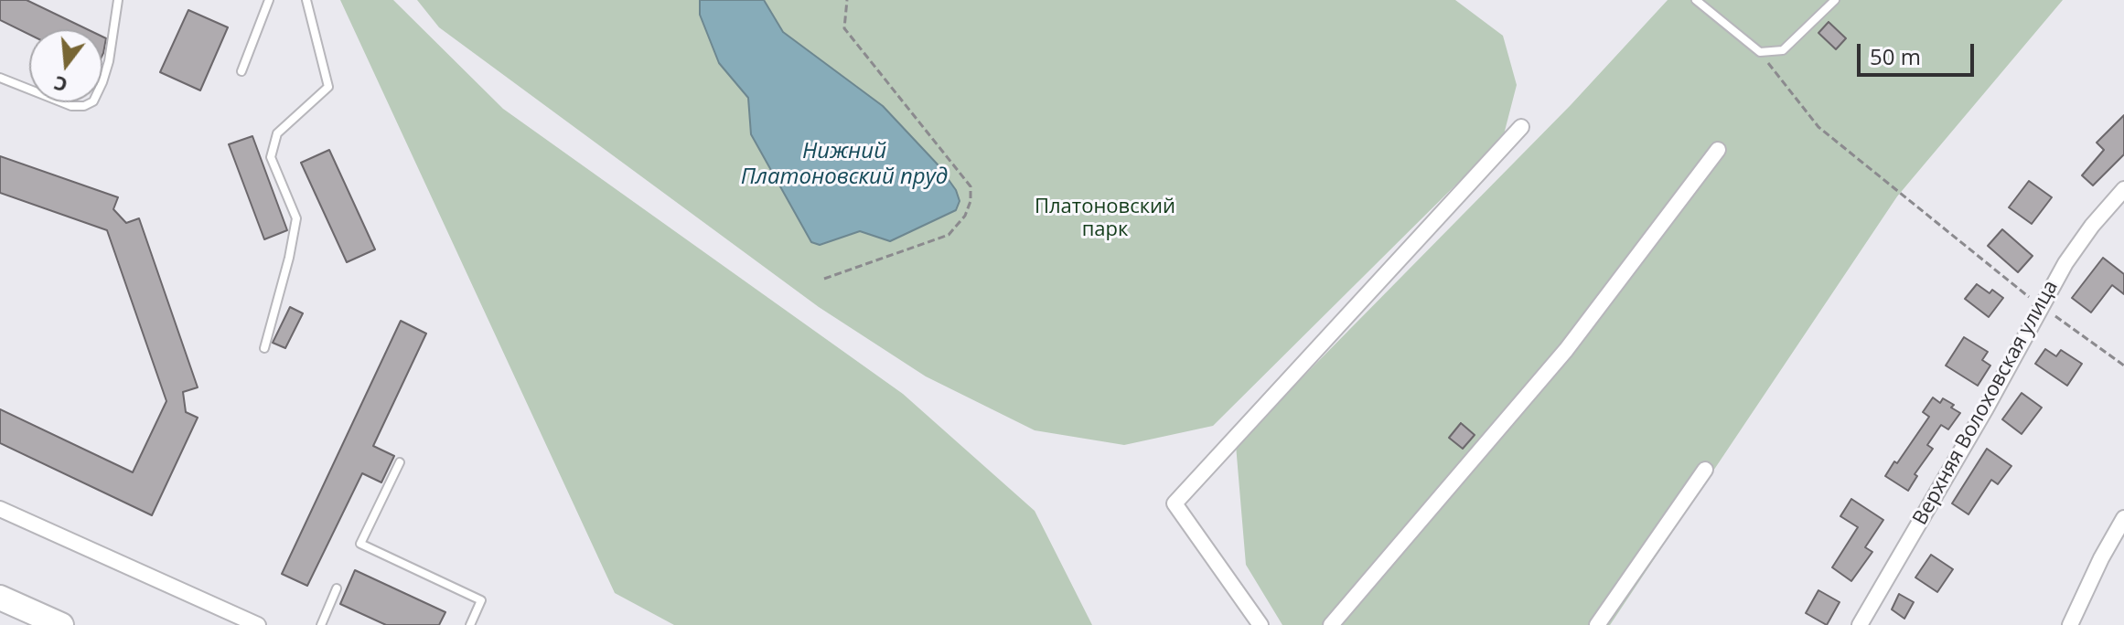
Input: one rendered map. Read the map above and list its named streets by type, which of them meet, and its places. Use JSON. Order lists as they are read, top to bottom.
{
  "streets": {
    "street": ["Верхняя Волоховская улица"]
  },
  "water": ["Нижний Платоновский пруд"],
  "parks": ["Платоновский парк"],
  "scale_bar": "50 m",
  "north": "bottom"
}
